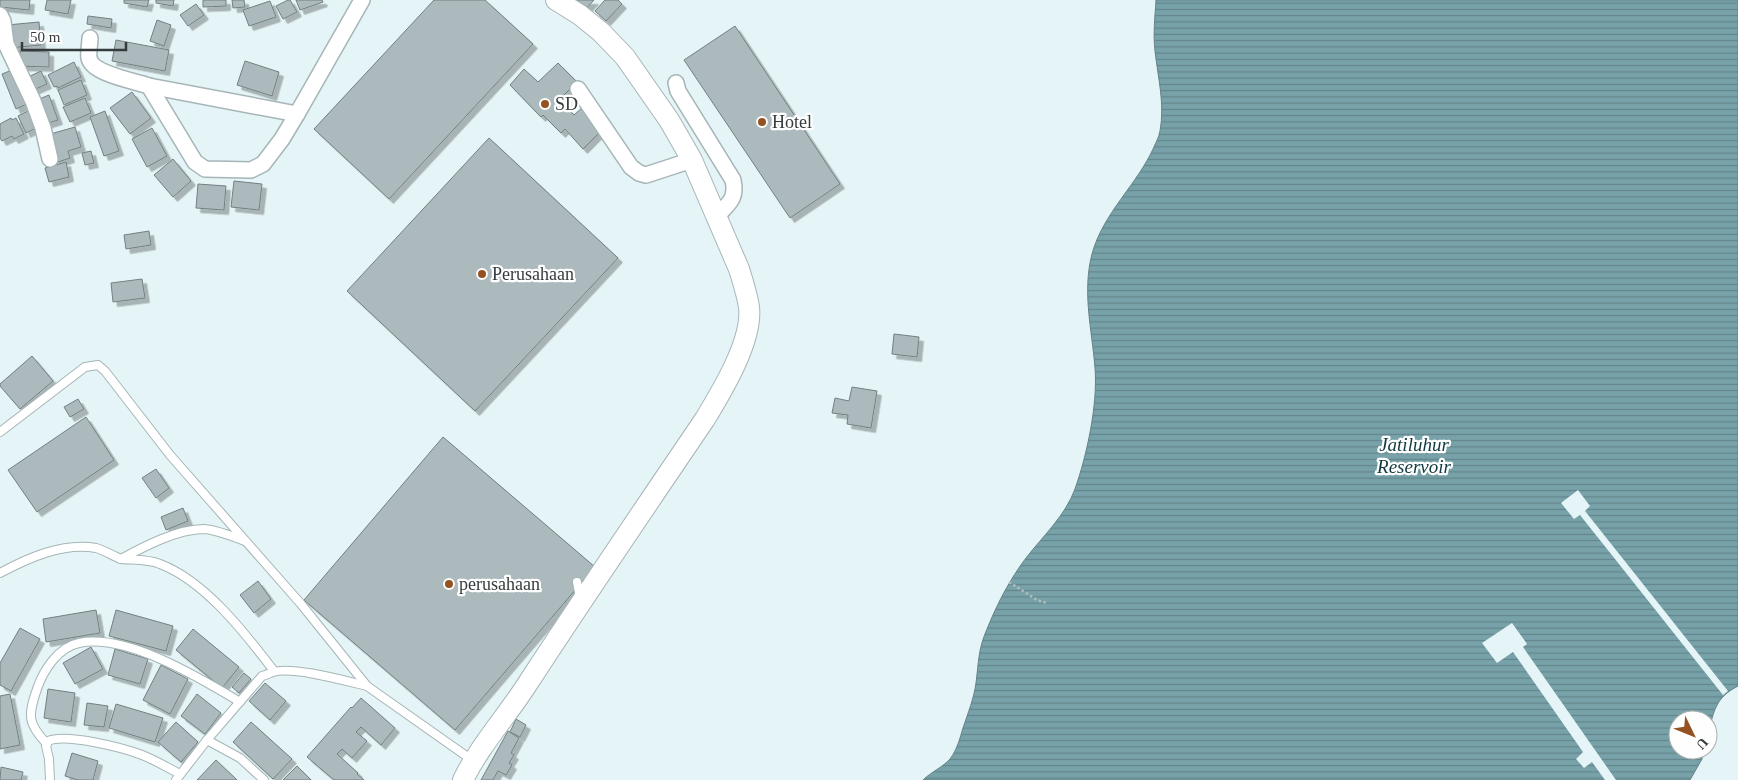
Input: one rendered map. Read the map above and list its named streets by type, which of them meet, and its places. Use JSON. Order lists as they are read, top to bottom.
{
  "water": ["Jatiluhur Reservoir"],
  "places": [
    "SD",
    "Hotel",
    "Perusahaan",
    "perusahaan"
  ],
  "scale_bar": "50 m",
  "north": "bottom right"
}
